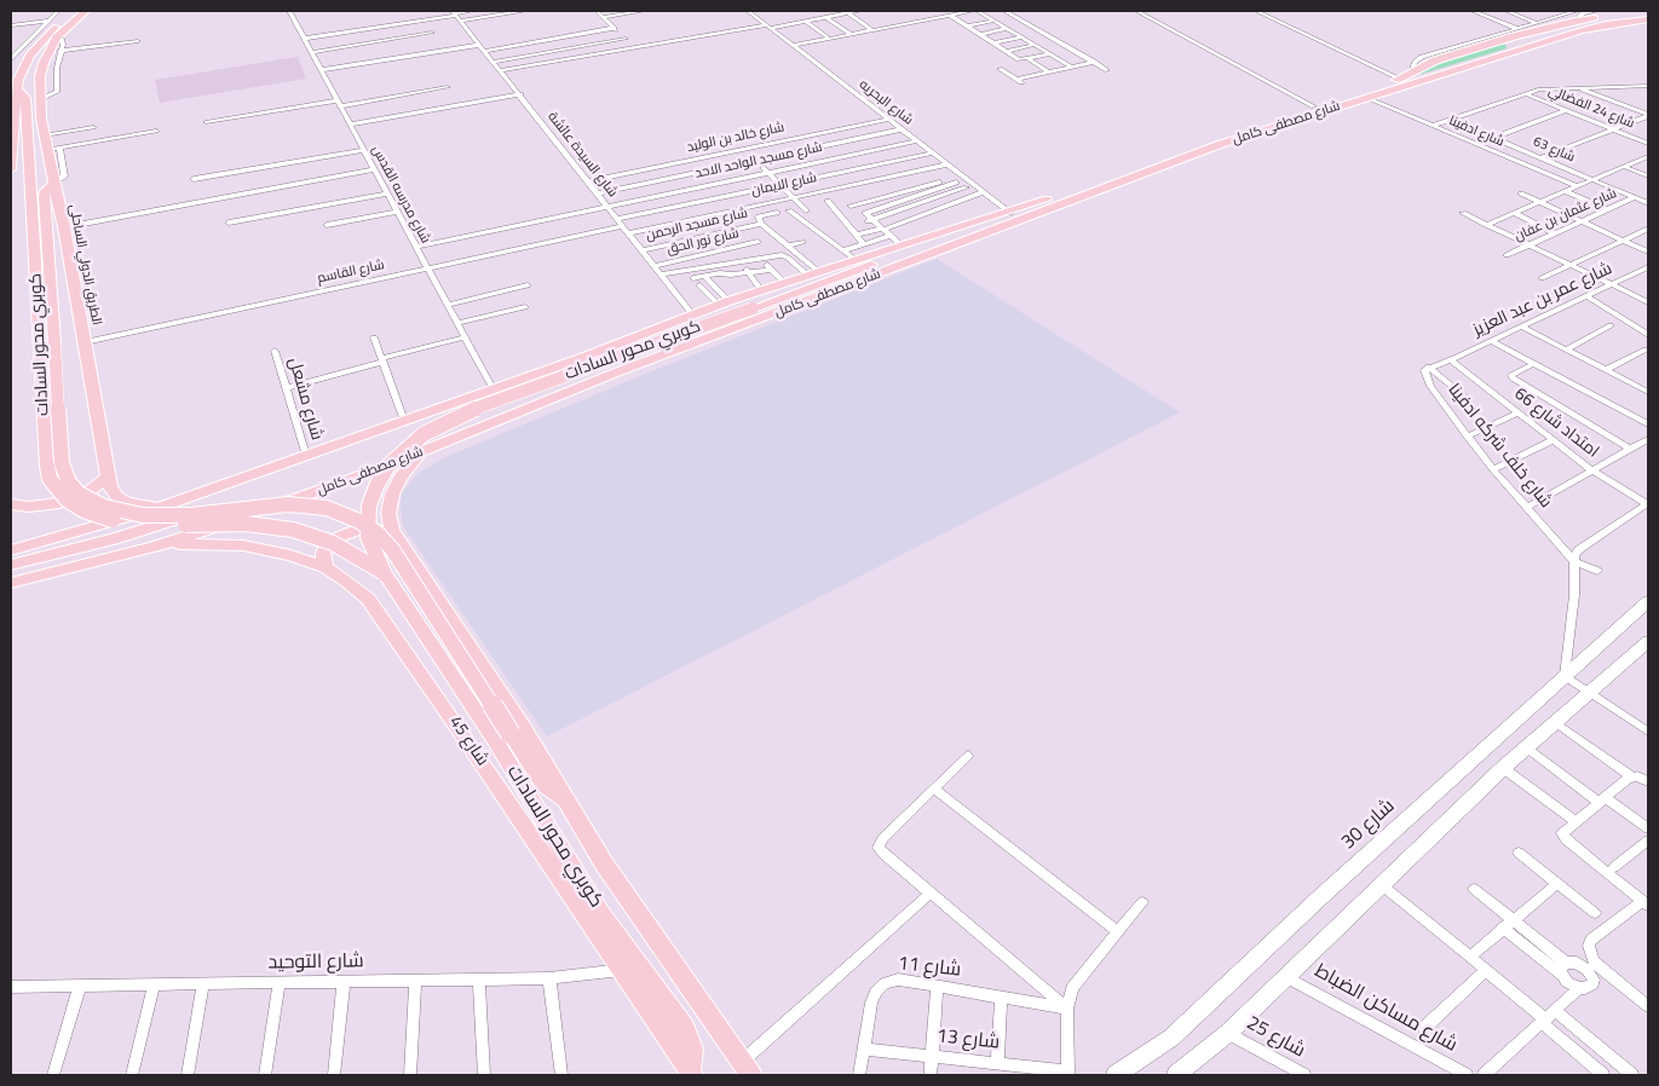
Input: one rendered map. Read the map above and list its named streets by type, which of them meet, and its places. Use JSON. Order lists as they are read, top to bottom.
{
  "streets": {
    "main road": [
      "شارع مصطفى كامل",
      "الطريق الدولي الساحلى",
      "كوبري محور السادات",
      "شارع 45"
    ],
    "street": [
      "شارع البحريه",
      "شارع 24 الفضالي",
      "شارع ادفينا",
      "شارع خالد بن الوليد",
      "شارع 63",
      "شارع السيدة عائشة",
      "شارع مسجد الواحد الاحد",
      "شارع الايمان",
      "شارع مدرسه القدس",
      "شارع عثمان بن عفان",
      "شارع مسجد الرحمن",
      "شارع نور الحق",
      "شارع القاسم",
      "شارع عمر بن عبد العزيز",
      "شارع مشعل",
      "امتداد شارع 66",
      "شارع خلف شركه ادفينا",
      "شارع 30",
      "شارع التوحيد",
      "شارع 11",
      "شارع مساكن الضباط",
      "شارع 25",
      "شارع 13"
    ]
  },
  "crossings": [
    ["شارع البحريه", "شارع مصطفى كامل"],
    ["شارع البحريه", "شارع خالد بن الوليد"],
    ["شارع البحريه", "شارع مسجد الواحد الاحد"],
    ["شارع البحريه", "شارع الايمان"],
    ["شارع مصطفى كامل", "شارع ادفينا"],
    ["شارع مصطفى كامل", "شارع السيدة عائشة"],
    ["شارع مصطفى كامل", "شارع مدرسه القدس"],
    ["شارع مصطفى كامل", "الطريق الدولي الساحلى"],
    ["شارع مصطفى كامل", "كوبري محور السادات"],
    ["شارع مصطفى كامل", "شارع مشعل"],
    ["شارع مصطفى كامل", "شارع 45"],
    ["شارع خالد بن الوليد", "شارع السيدة عائشة"],
    ["شارع 63", "شارع عثمان بن عفان"],
    ["شارع السيدة عائشة", "شارع مسجد الواحد الاحد"],
    ["شارع السيدة عائشة", "شارع الايمان"],
    ["شارع السيدة عائشة", "شارع مسجد الرحمن"],
    ["شارع السيدة عائشة", "شارع نور الحق"],
    ["شارع السيدة عائشة", "شارع القاسم"],
    ["شارع مسجد الواحد الاحد", "شارع مدرسه القدس"],
    ["شارع مدرسه القدس", "شارع القاسم"],
    ["الطريق الدولي الساحلى", "شارع القاسم"],
    ["الطريق الدولي الساحلى", "كوبري محور السادات"],
    ["شارع عمر بن عبد العزيز", "امتداد شارع 66"],
    ["شارع عمر بن عبد العزيز", "شارع خلف شركه ادفينا"],
    ["كوبري محور السادات", "شارع 45"],
    ["امتداد شارع 66", "شارع خلف شركه ادفينا"],
    ["شارع 45", "شارع التوحيد"],
    ["شارع 11", "شارع 13"]
  ]
}
